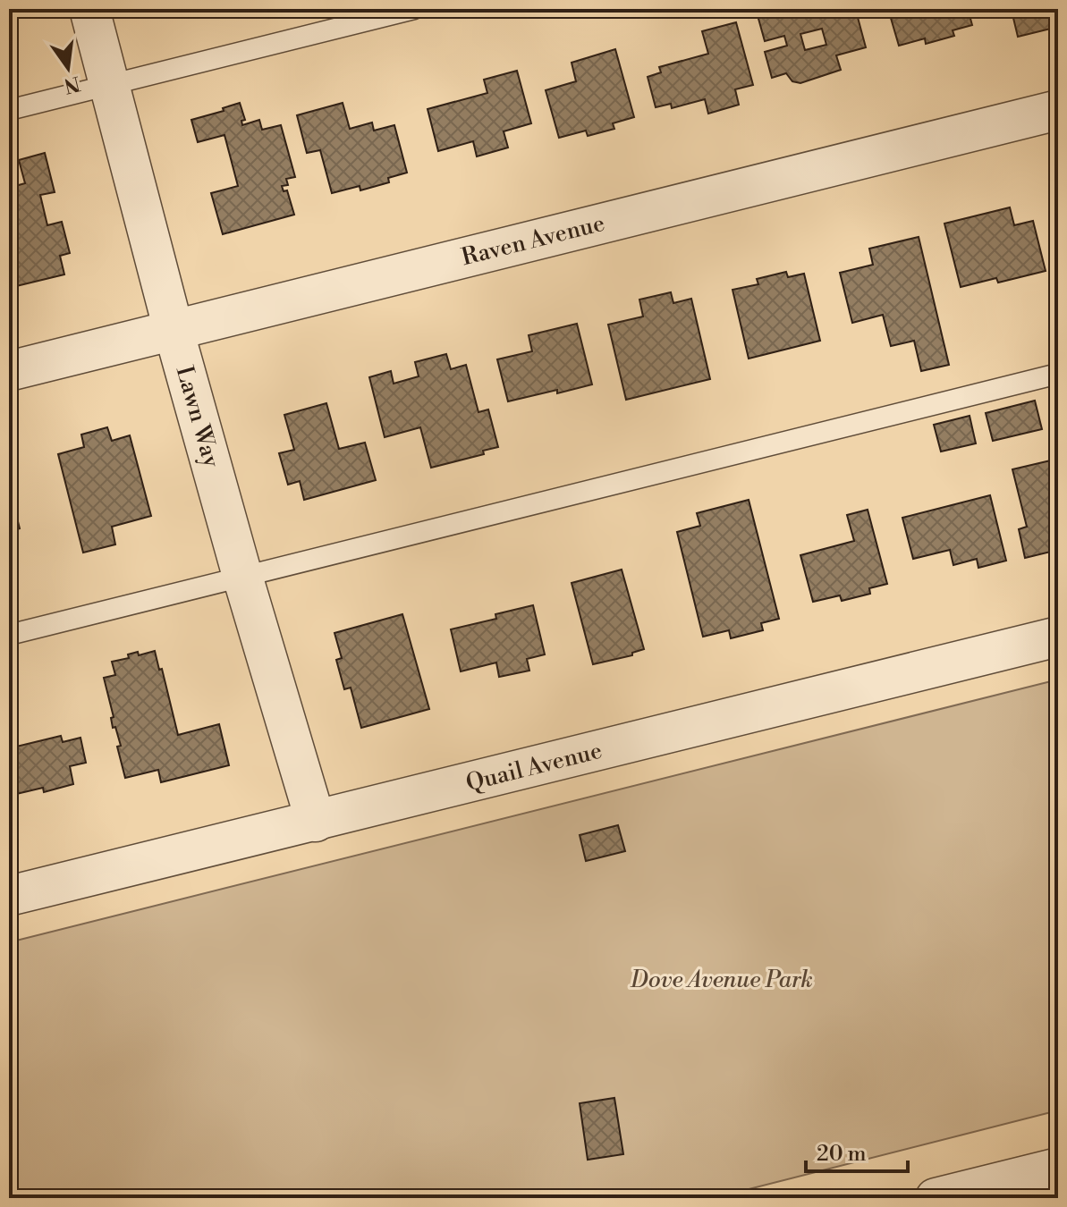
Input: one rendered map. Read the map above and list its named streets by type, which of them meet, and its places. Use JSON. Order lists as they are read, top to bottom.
{
  "streets": {
    "street": ["Raven Avenue", "Lawn Way", "Quail Avenue"]
  },
  "crossings": [
    ["Raven Avenue", "Lawn Way"],
    ["Lawn Way", "Quail Avenue"]
  ],
  "parks": ["Dove Avenue Park"],
  "scale_bar": "20 m",
  "north": "bottom"
}
